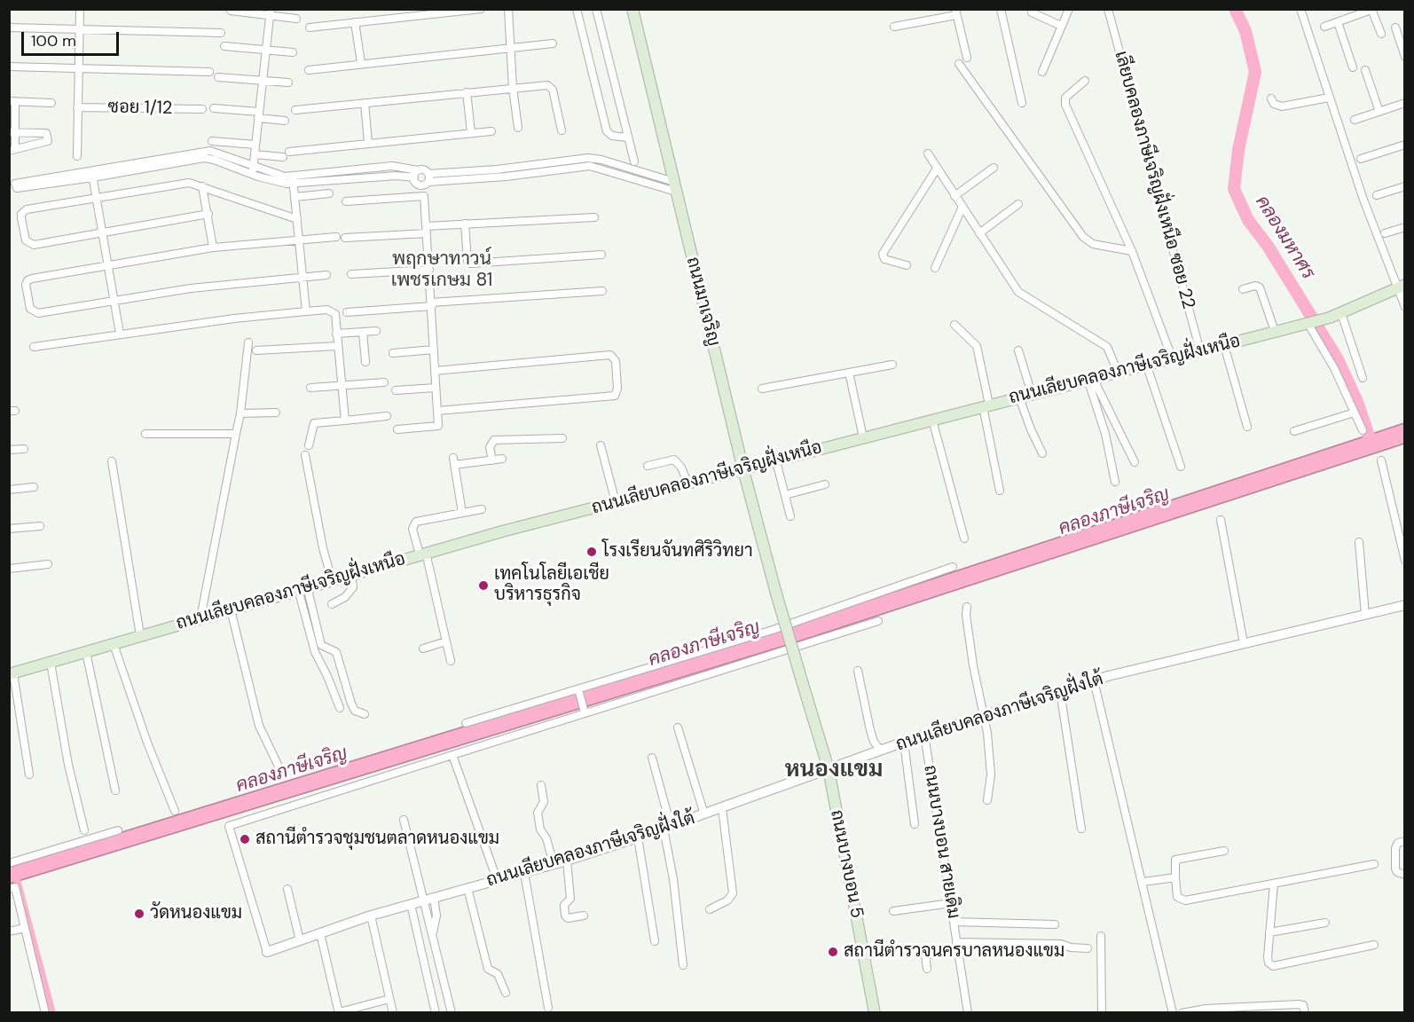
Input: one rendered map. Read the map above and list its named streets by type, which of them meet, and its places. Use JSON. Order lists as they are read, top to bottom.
{
  "streets": {
    "main road": ["ถนนมาเจริญ", "ถนนเลียบคลองภาษีเจริญฝั่งเหนือ", "ถนนบางบอน 5"],
    "street": [
      "ซอย 1/12",
      "เลียบคลองภาษีเจริญฝั่งเหนือ ซอย 22",
      "ถนนเลียบคลองภาษีเจริญฝั่งใต้",
      "ถนนบางบอน สายเดิม"
    ]
  },
  "crossings": [
    ["เลียบคลองภาษีเจริญฝั่งเหนือ ซอย 22", "ถนนเลียบคลองภาษีเจริญฝั่งเหนือ"],
    ["ถนนมาเจริญ", "ถนนเลียบคลองภาษีเจริญฝั่งเหนือ"],
    ["ถนนมาเจริญ", "ถนนบางบอน 5"],
    ["ถนนเลียบคลองภาษีเจริญฝั่งใต้", "ถนนบางบอน สายเดิม"],
    ["ถนนเลียบคลองภาษีเจริญฝั่งใต้", "ถนนบางบอน 5"]
  ],
  "districts": ["พฤกษาทาวน์ เพชรเกษม 81", "หนองแขม"],
  "water": ["คลองมหาศร", "คลองภาษีเจริญ"],
  "places": [
    "โรงเรียนจันทศิริวิทยา",
    "เทคโนโลยีเอเชีย บริหารธุรกิจ",
    "สถานีตำรวจชุมชนตลาดหนองแขม",
    "วัดหนองแขม",
    "สถานีตำรวจนครบาลหนองแขม"
  ],
  "scale_bar": "100 m"
}
